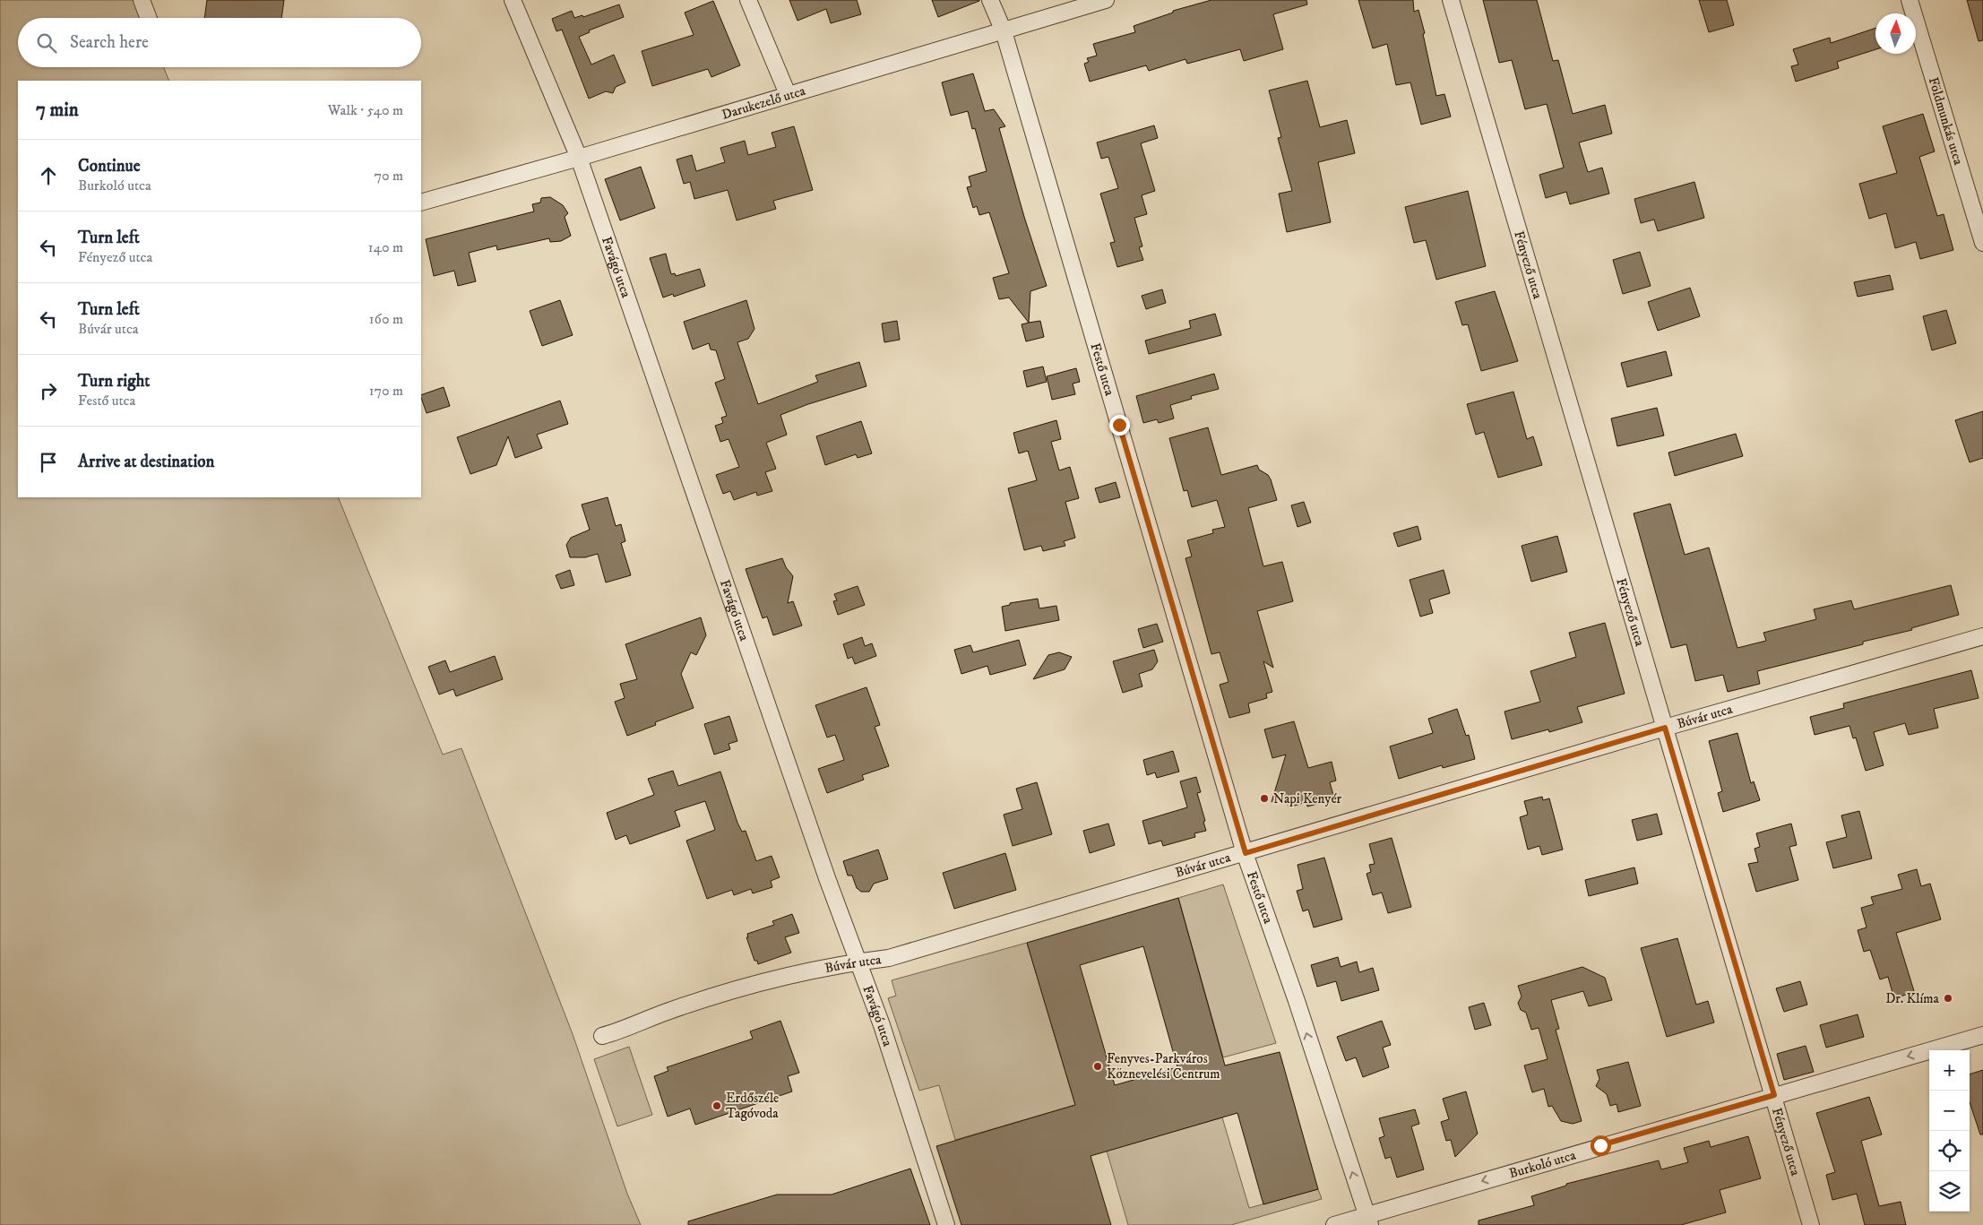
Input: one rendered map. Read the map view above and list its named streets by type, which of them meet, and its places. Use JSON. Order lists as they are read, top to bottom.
{
  "streets": {
    "street": [
      "Darukezelő utca",
      "Földmunkás utca",
      "Fényező utca",
      "Favágó utca",
      "Festő utca",
      "Búvár utca",
      "Burkoló utca"
    ]
  },
  "crossings": [
    ["Darukezelő utca", "Favágó utca"],
    ["Darukezelő utca", "Festő utca"],
    ["Fényező utca", "Búvár utca"],
    ["Fényező utca", "Burkoló utca"],
    ["Favágó utca", "Búvár utca"],
    ["Festő utca", "Búvár utca"],
    ["Festő utca", "Burkoló utca"]
  ],
  "one_way": ["Burkoló utca"],
  "places": [
    "Napi Kenyér",
    "Dr. Klíma",
    "Fenyves-Parkváros Köznevelési Centrum",
    "Erdőszéle Tagóvoda"
  ],
  "north": "top",
  "page": {
    "search": "Search here",
    "heading": ["7 min", "Walk · 540 m"],
    "list": [
      ["Continue", "Burkoló utca", "70 m"],
      ["Turn left", "Fényező utca", "140 m"],
      ["Turn left", "Búvár utca", "160 m"],
      ["Turn right", "Festő utca", "170 m"],
      "Arrive at destination"
    ],
    "map_buttons": ["+", "−"]
  }
}
